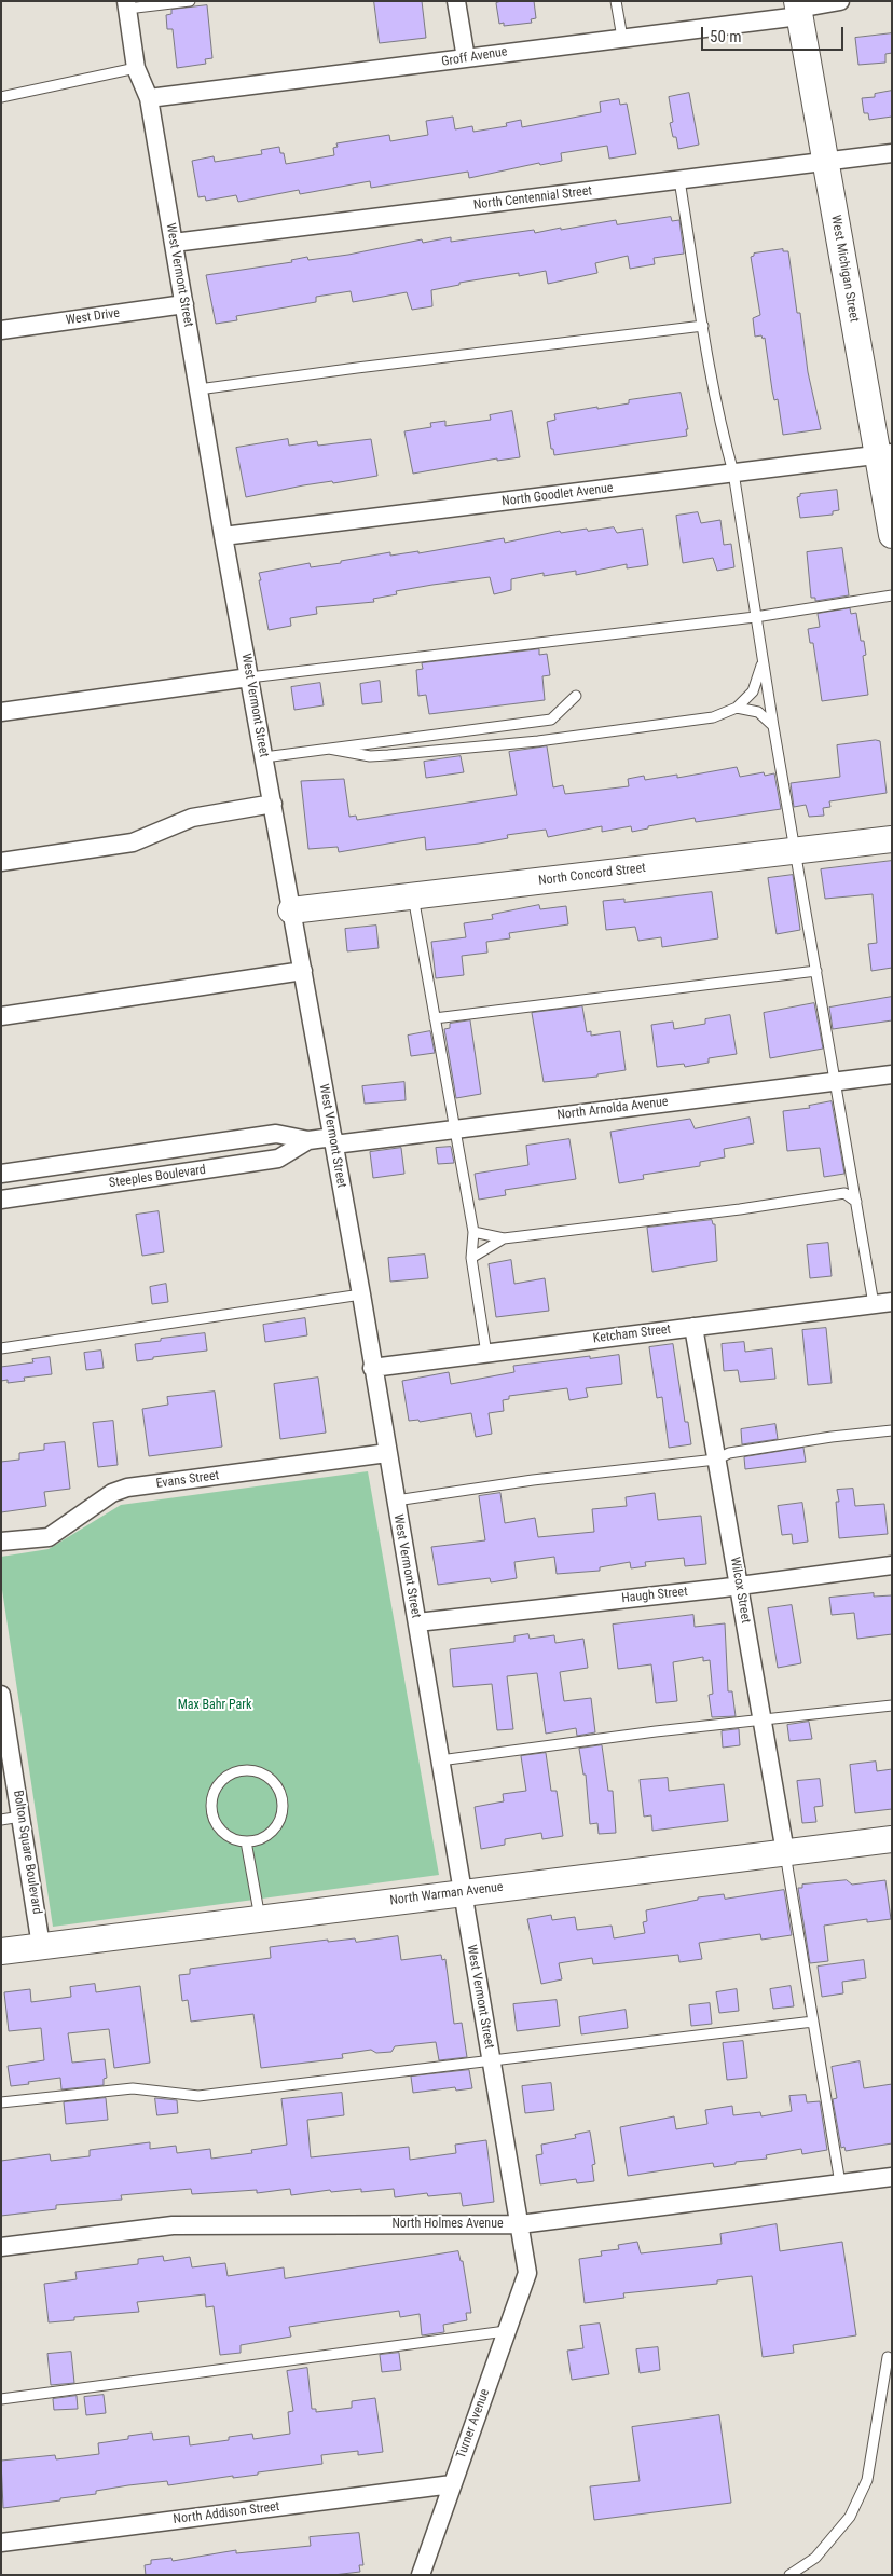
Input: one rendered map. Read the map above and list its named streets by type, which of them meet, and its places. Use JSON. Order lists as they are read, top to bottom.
{
  "streets": {
    "main road": ["West Michigan Street", "North Concord Street", "North Warman Avenue"],
    "street": [
      "Groff Avenue",
      "North Centennial Street",
      "West Vermont Street",
      "West Drive",
      "North Goodlet Avenue",
      "North Arnolda Avenue",
      "Steeples Boulevard",
      "Ketcham Street",
      "Evans Street",
      "Wilcox Street",
      "Haugh Street",
      "Bolton Square Boulevard",
      "North Holmes Avenue",
      "Turner Avenue",
      "North Addison Street"
    ]
  },
  "crossings": [
    ["Groff Avenue", "West Michigan Street"],
    ["Groff Avenue", "West Vermont Street"],
    ["North Centennial Street", "West Michigan Street"],
    ["North Centennial Street", "West Vermont Street"],
    ["West Michigan Street", "North Goodlet Avenue"],
    ["West Vermont Street", "West Drive"],
    ["West Vermont Street", "North Goodlet Avenue"],
    ["West Vermont Street", "North Concord Street"],
    ["West Vermont Street", "North Arnolda Avenue"],
    ["West Vermont Street", "Steeples Boulevard"],
    ["West Vermont Street", "Ketcham Street"],
    ["West Vermont Street", "Evans Street"],
    ["West Vermont Street", "Haugh Street"],
    ["West Vermont Street", "North Warman Avenue"],
    ["West Vermont Street", "North Holmes Avenue"],
    ["West Vermont Street", "Turner Avenue"],
    ["North Arnolda Avenue", "Steeples Boulevard"],
    ["Ketcham Street", "Wilcox Street"],
    ["Wilcox Street", "Haugh Street"],
    ["Wilcox Street", "North Warman Avenue"],
    ["Bolton Square Boulevard", "North Warman Avenue"],
    ["Turner Avenue", "North Addison Street"]
  ],
  "parks": ["Max Bahr Park"],
  "scale_bar": "50 m"
}
